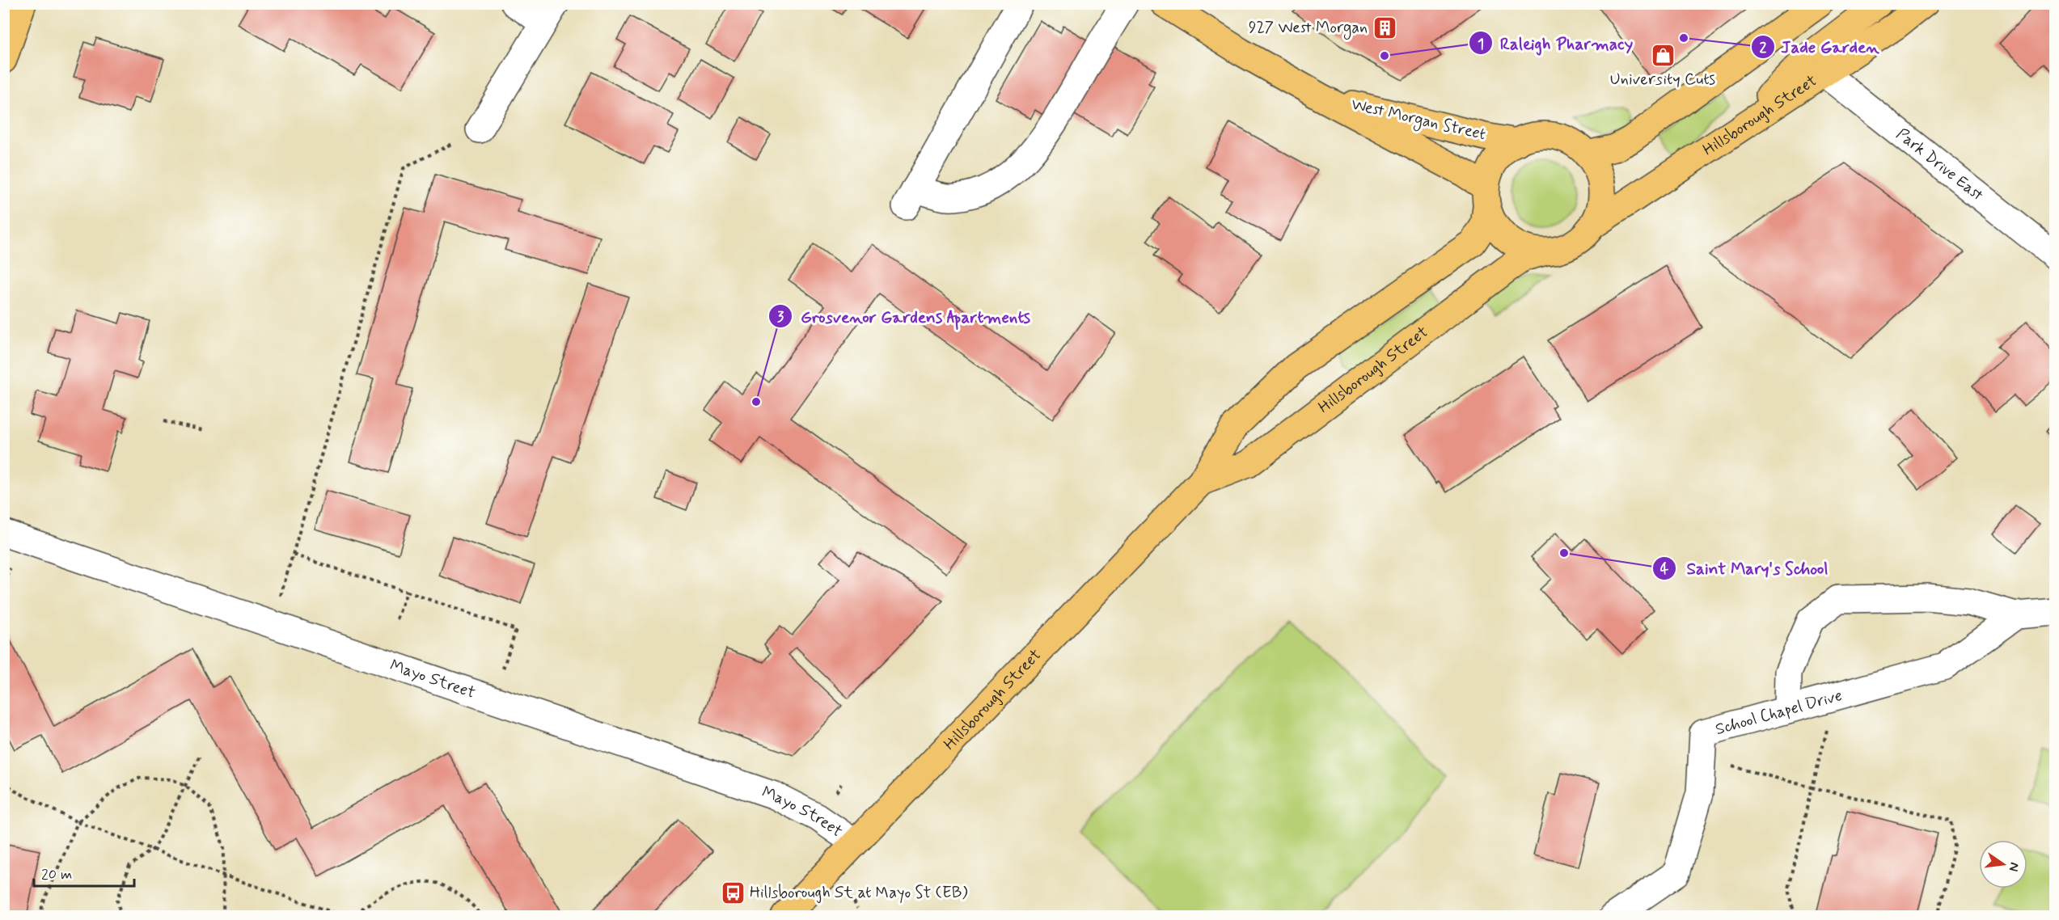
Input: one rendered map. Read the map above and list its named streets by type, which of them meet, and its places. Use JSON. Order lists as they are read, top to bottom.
{
  "streets": {
    "main road": ["Hillsborough Street", "West Morgan Street"],
    "street": ["Park Drive East", "Mayo Street", "School Chapel Drive"]
  },
  "crossings": [
    ["Hillsborough Street", "West Morgan Street"],
    ["Hillsborough Street", "Park Drive East"],
    ["Hillsborough Street", "Mayo Street"]
  ],
  "places": {
    "building": ["927 West Morgan"],
    "other": [
      "Jade Garden",
      "Raleigh Pharmacy",
      "Grosvenor Gardens Apartments",
      "Saint Mary's School"
    ],
    "shop": ["University Cuts"],
    "bus stop": ["Hillsborough St at Mayo St (EB)"]
  },
  "scale_bar": "20 m",
  "north": "right"
}
